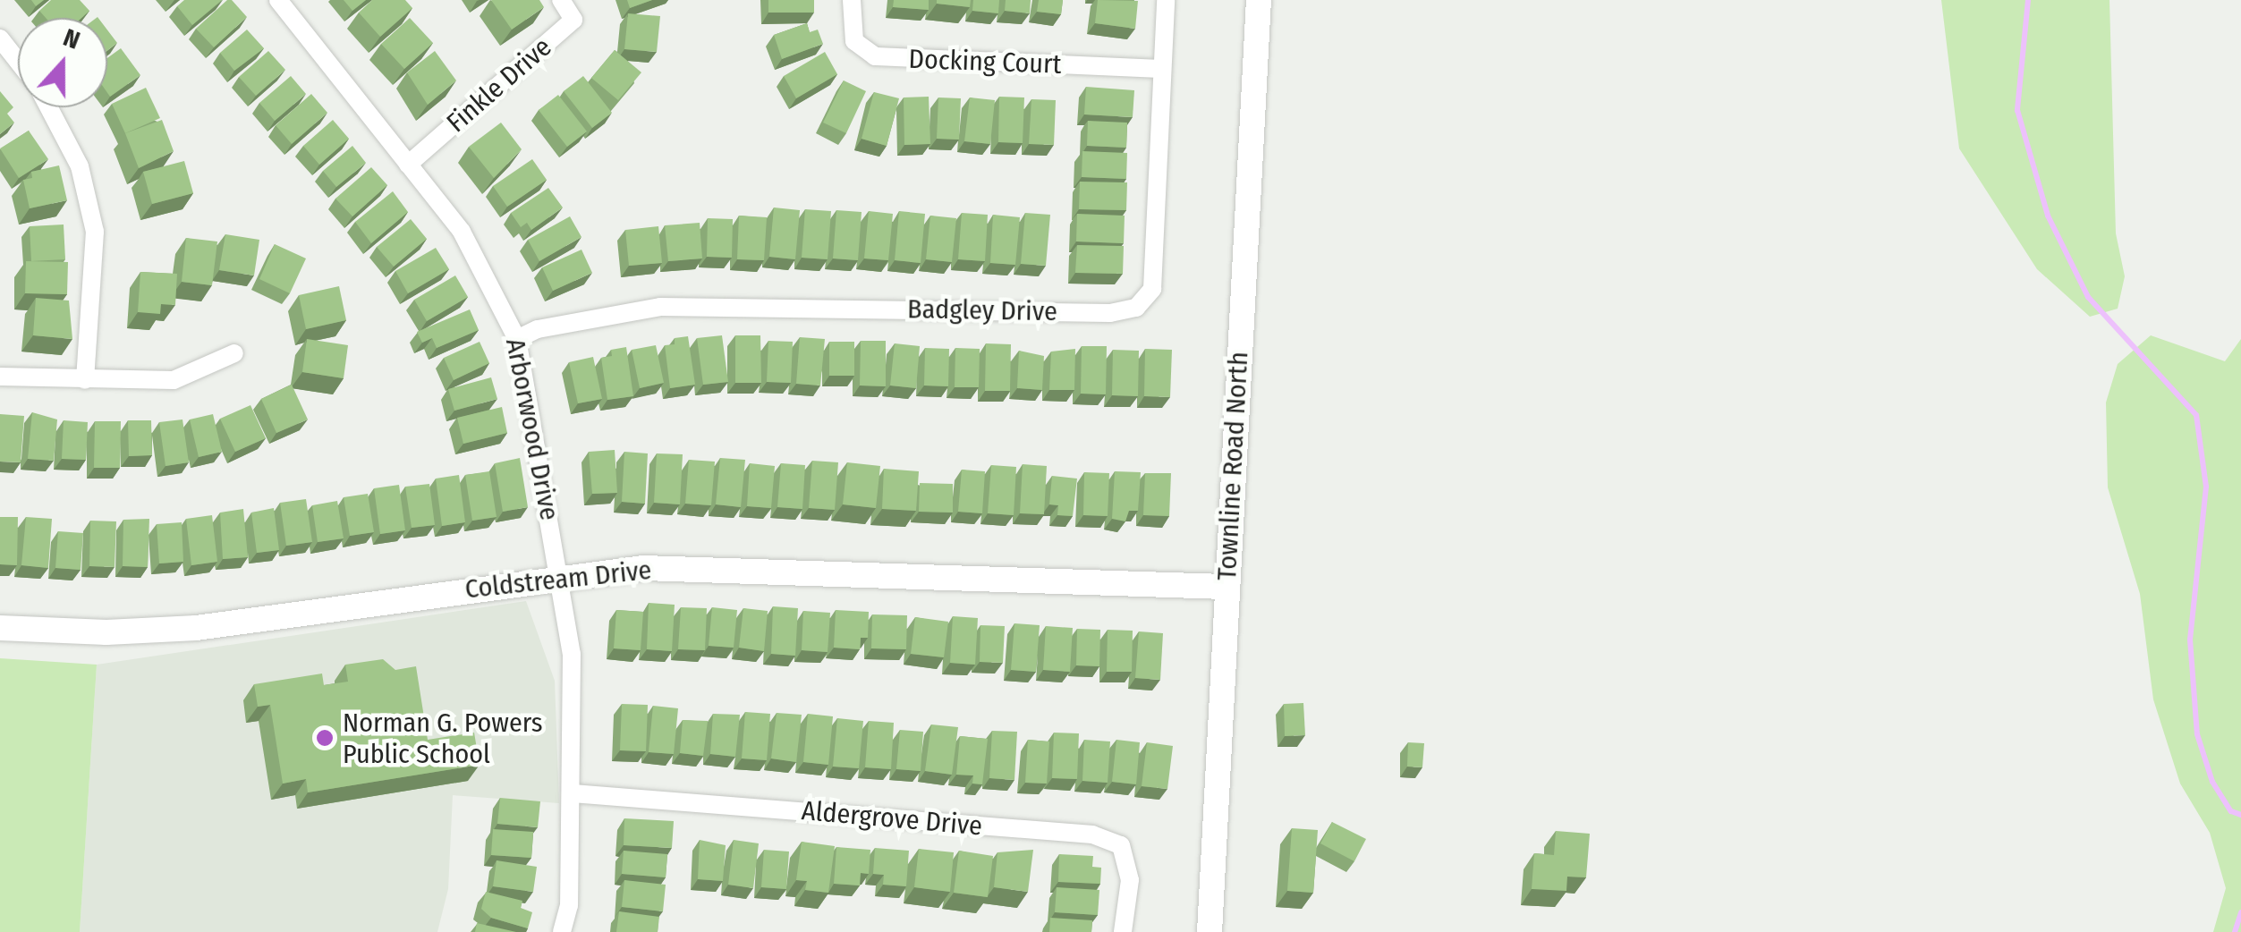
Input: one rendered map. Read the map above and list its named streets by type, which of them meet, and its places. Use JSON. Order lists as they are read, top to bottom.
{
  "streets": {
    "street": [
      "Docking Court",
      "Finkle Drive",
      "Badgley Drive",
      "Arborwood Drive",
      "Townline Road North",
      "Coldstream Drive",
      "Aldergrove Drive"
    ]
  },
  "crossings": [
    ["Docking Court", "Badgley Drive"],
    ["Finkle Drive", "Arborwood Drive"],
    ["Badgley Drive", "Arborwood Drive"],
    ["Arborwood Drive", "Coldstream Drive"],
    ["Arborwood Drive", "Aldergrove Drive"],
    ["Townline Road North", "Coldstream Drive"]
  ],
  "places": ["Norman G. Powers Public School"],
  "north": "top"
}
